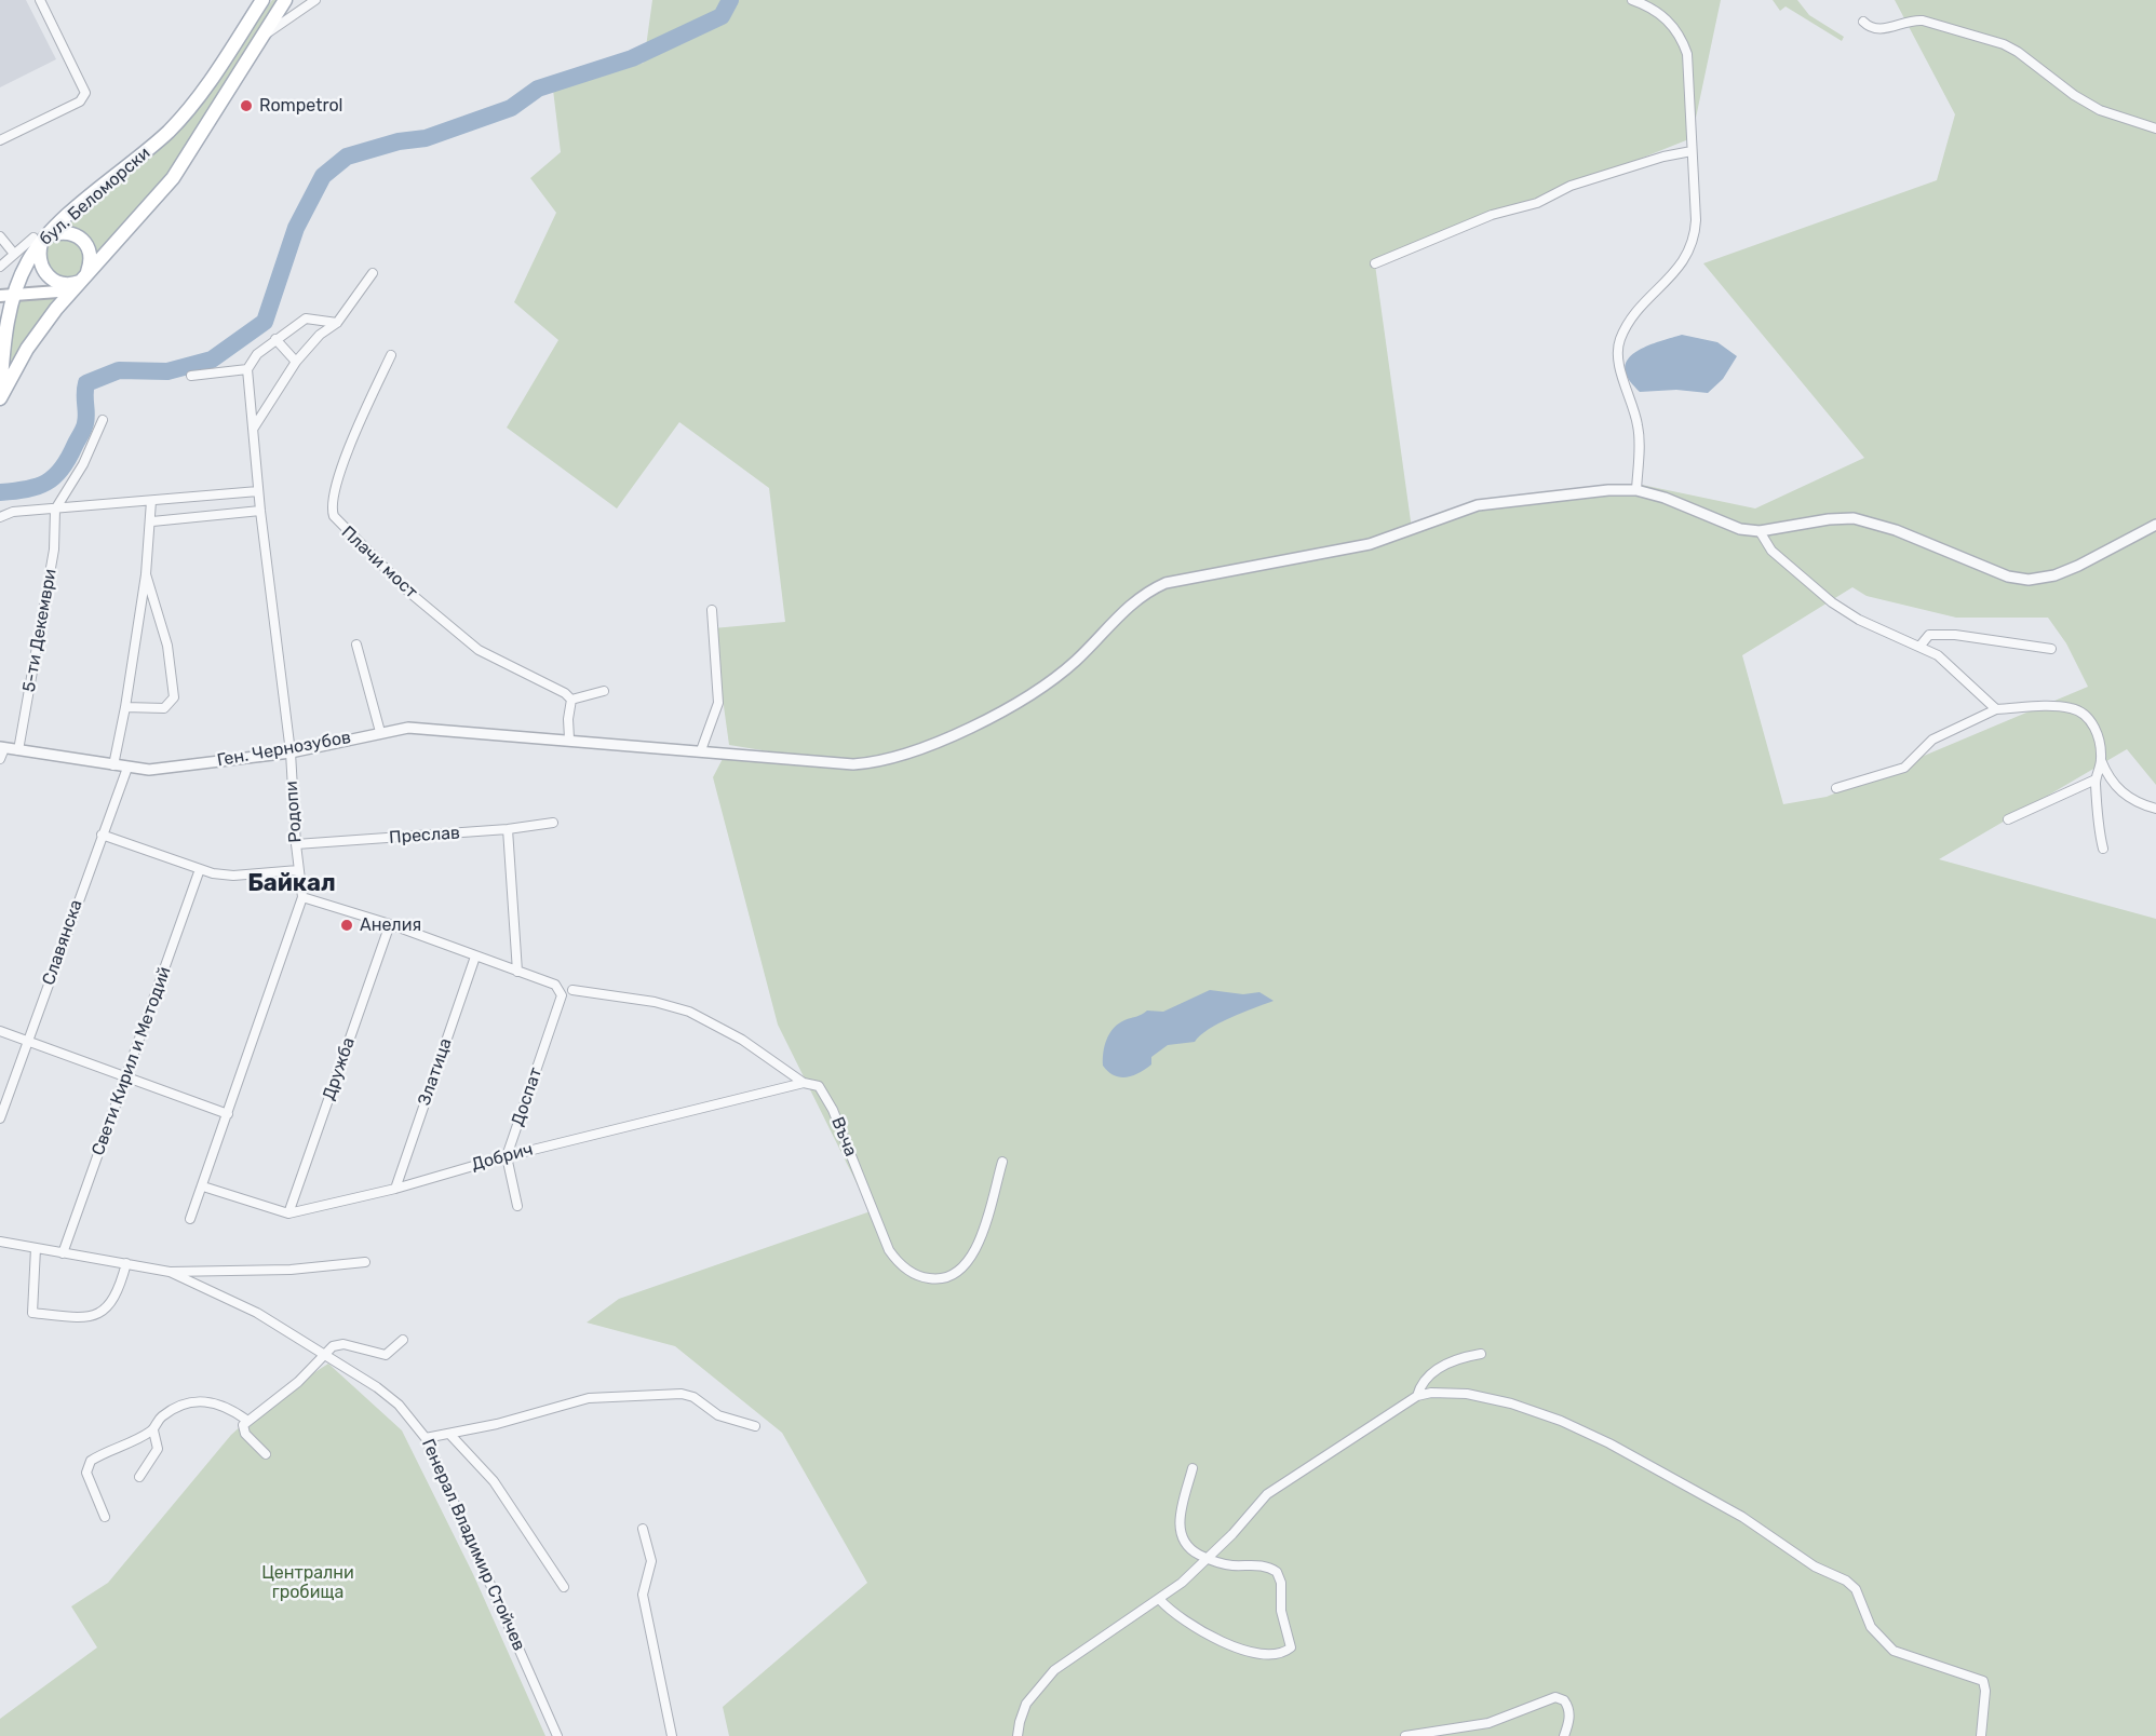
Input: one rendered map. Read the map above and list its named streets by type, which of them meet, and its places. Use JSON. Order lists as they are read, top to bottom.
{
  "streets": {
    "main road": ["бул. Беломорски"],
    "street": [
      "Плачи мост",
      "5-ти Декември",
      "Ген. Чернозубов",
      "Родопи",
      "Преслав",
      "Славянска",
      "Свети Кирил и Методий",
      "Дружба",
      "Златица",
      "Доспат",
      "Въча",
      "Добрич",
      "Генерал Владимир Стойчев"
    ]
  },
  "crossings": [
    ["5-ти Декември", "Ген. Чернозубов"],
    ["Ген. Чернозубов", "Родопи"],
    ["Ген. Чернозубов", "Славянска"],
    ["Родопи", "Преслав"],
    ["Свети Кирил и Методий", "Генерал Владимир Стойчев"],
    ["Дружба", "Добрич"],
    ["Златица", "Добрич"],
    ["Доспат", "Добрич"],
    ["Въча", "Добрич"]
  ],
  "districts": ["Байкал"],
  "parks": ["Централни гробища"],
  "places": ["Rompetrol", "Анелия"]
}
